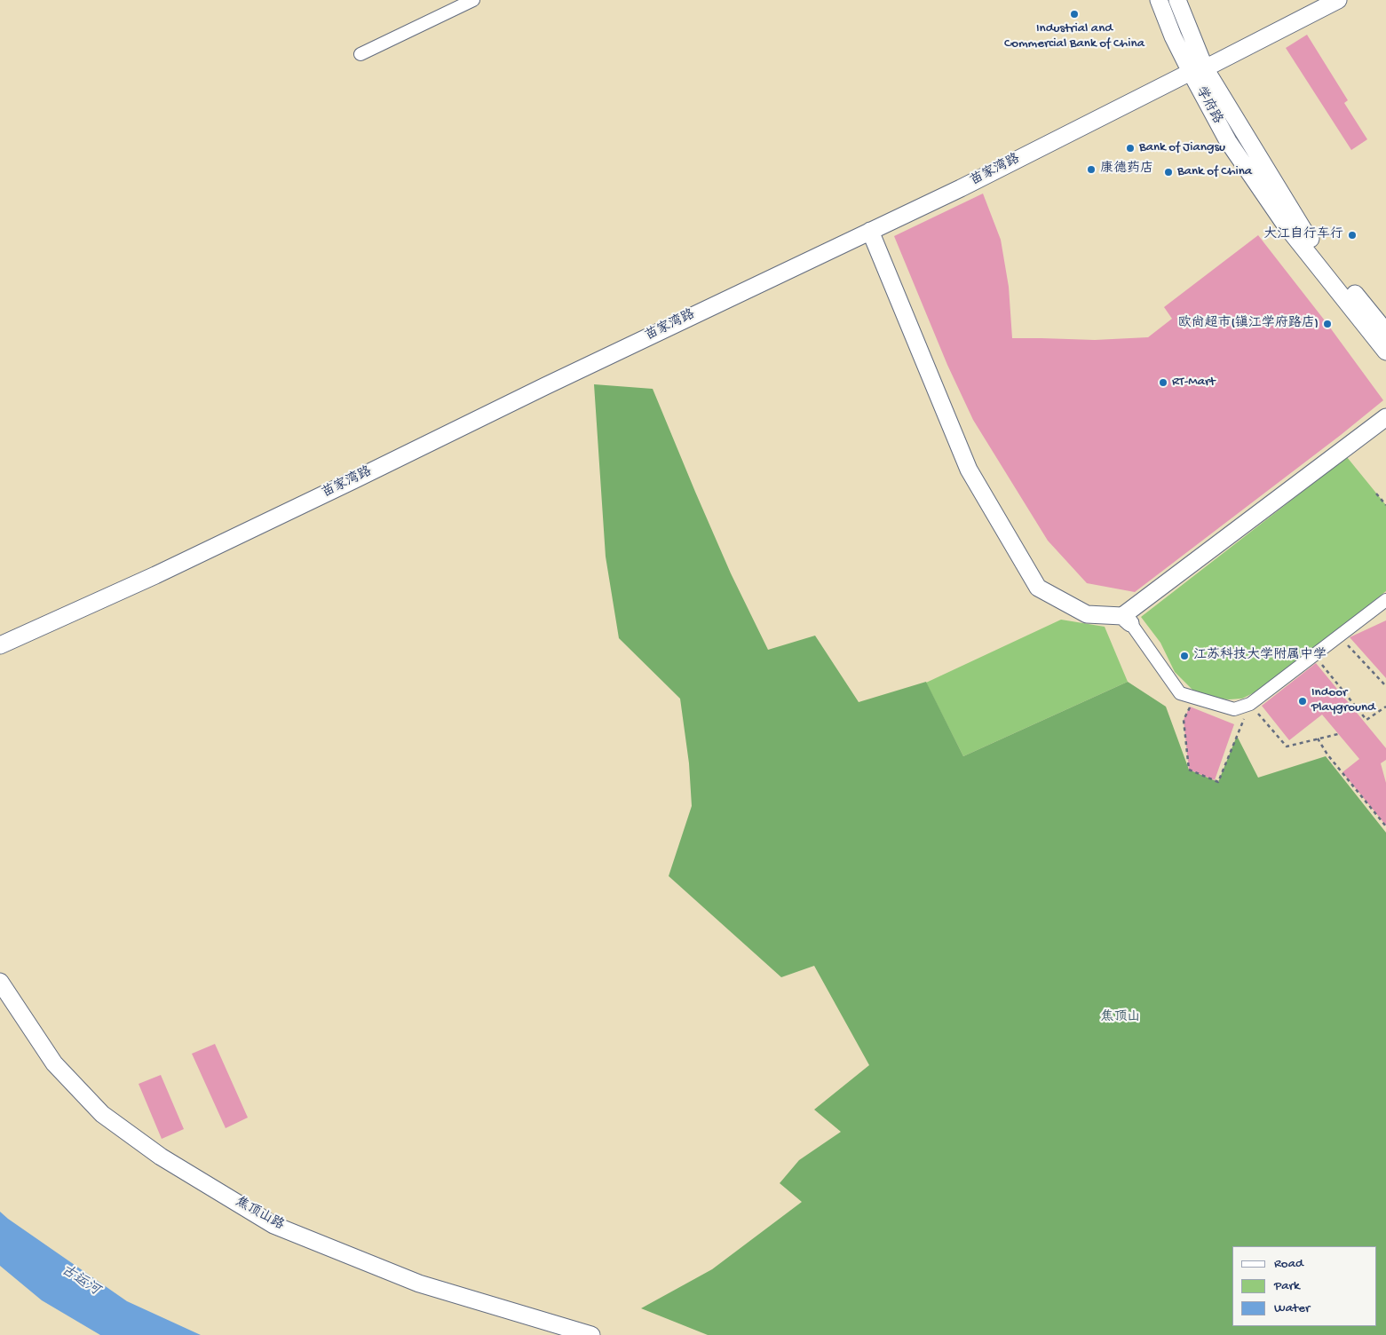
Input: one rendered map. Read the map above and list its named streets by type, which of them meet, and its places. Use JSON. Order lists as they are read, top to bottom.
{
  "streets": {
    "street": ["学府路", "苗家湾路", "焦顶山路"]
  },
  "crossings": [
    ["学府路", "苗家湾路"]
  ],
  "water": ["古运河"],
  "parks": ["焦顶山"],
  "places": [
    "Industrial and Commercial Bank of China",
    "Bank of Jiangsu",
    "康德药店",
    "Bank of China",
    "大江自行车行",
    "欧尚超市(镇江学府路店)",
    "RT-Mart",
    "江苏科技大学附属中学",
    "Indoor Playground"
  ],
  "legend": ["Road", "Park", "Water"]
}
